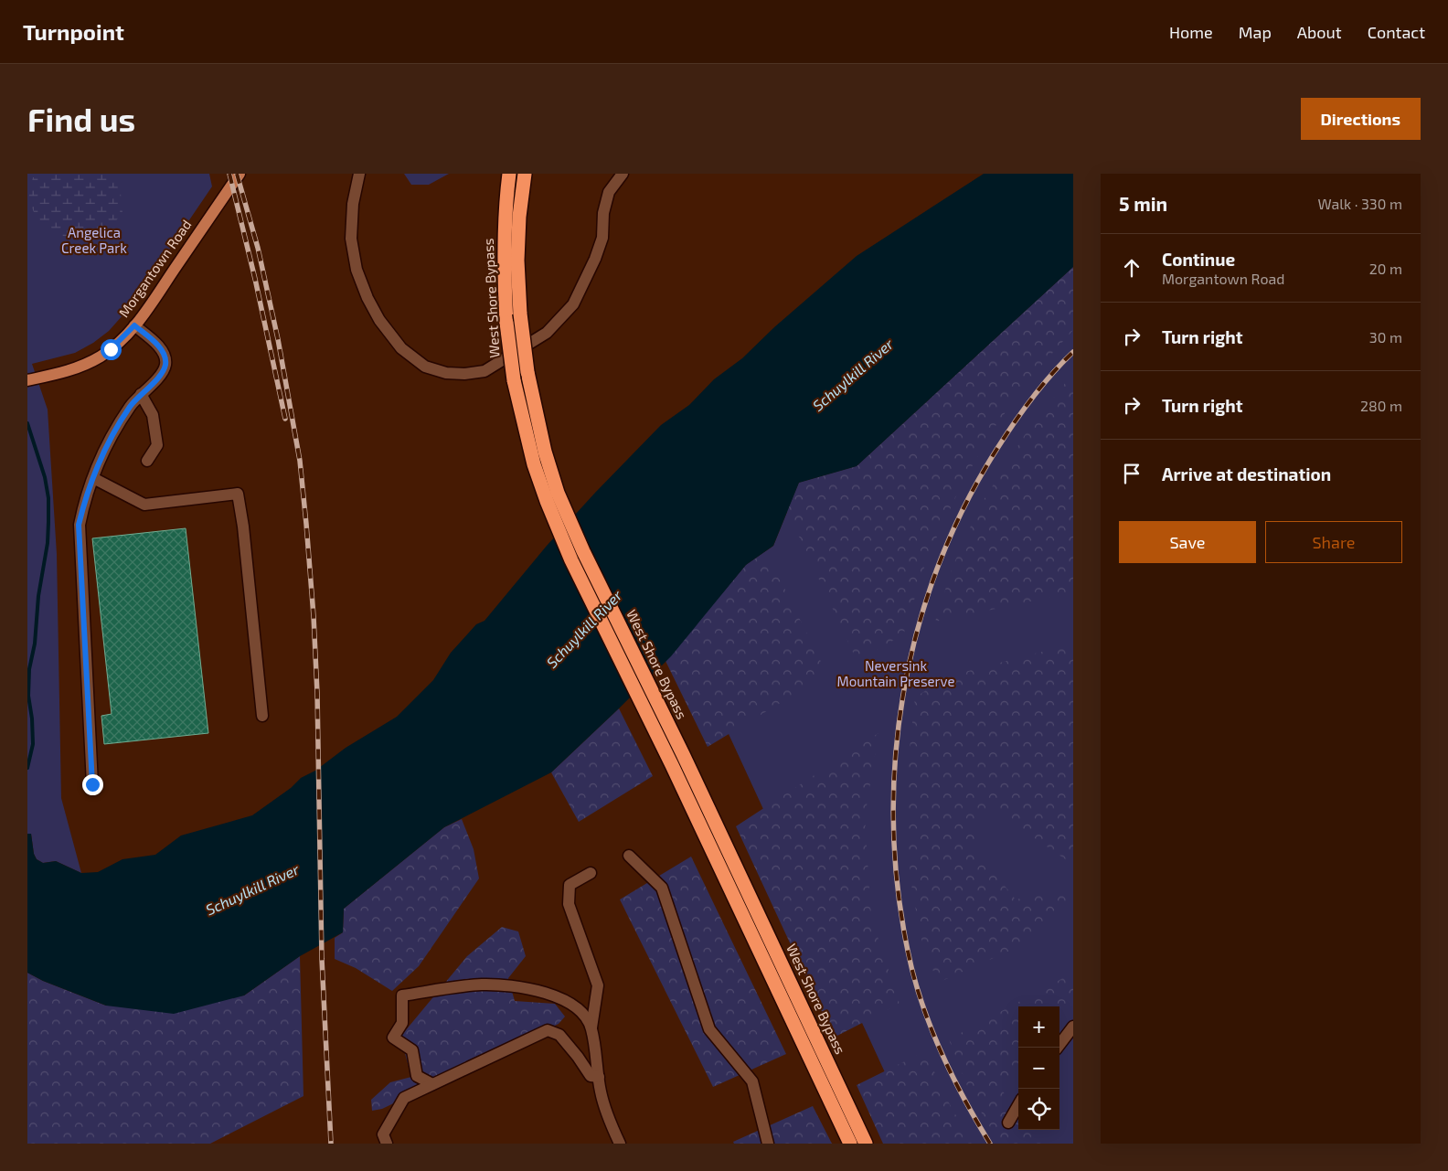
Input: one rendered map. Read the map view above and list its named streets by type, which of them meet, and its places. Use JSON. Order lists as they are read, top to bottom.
{
  "streets": {
    "highway": ["West Shore Bypass"],
    "main road": ["Morgantown Road"]
  },
  "water": ["Schuylkill River"],
  "parks": ["Angelica Creek Park", "Neversink Mountain Preserve"],
  "page": {
    "header": "Turnpoint",
    "nav": [
      "Home",
      "Map",
      "About",
      "Contact"
    ],
    "buttons": [
      "Directions",
      ["Save", "Share"]
    ],
    "title": "Find us",
    "heading": ["5 min", "Walk · 330 m"],
    "list": [
      ["Continue", "Morgantown Road", "20 m"],
      ["Turn right", "30 m"],
      ["Turn right", "280 m"],
      "Arrive at destination"
    ],
    "map_buttons": ["+", "−"]
  }
}
